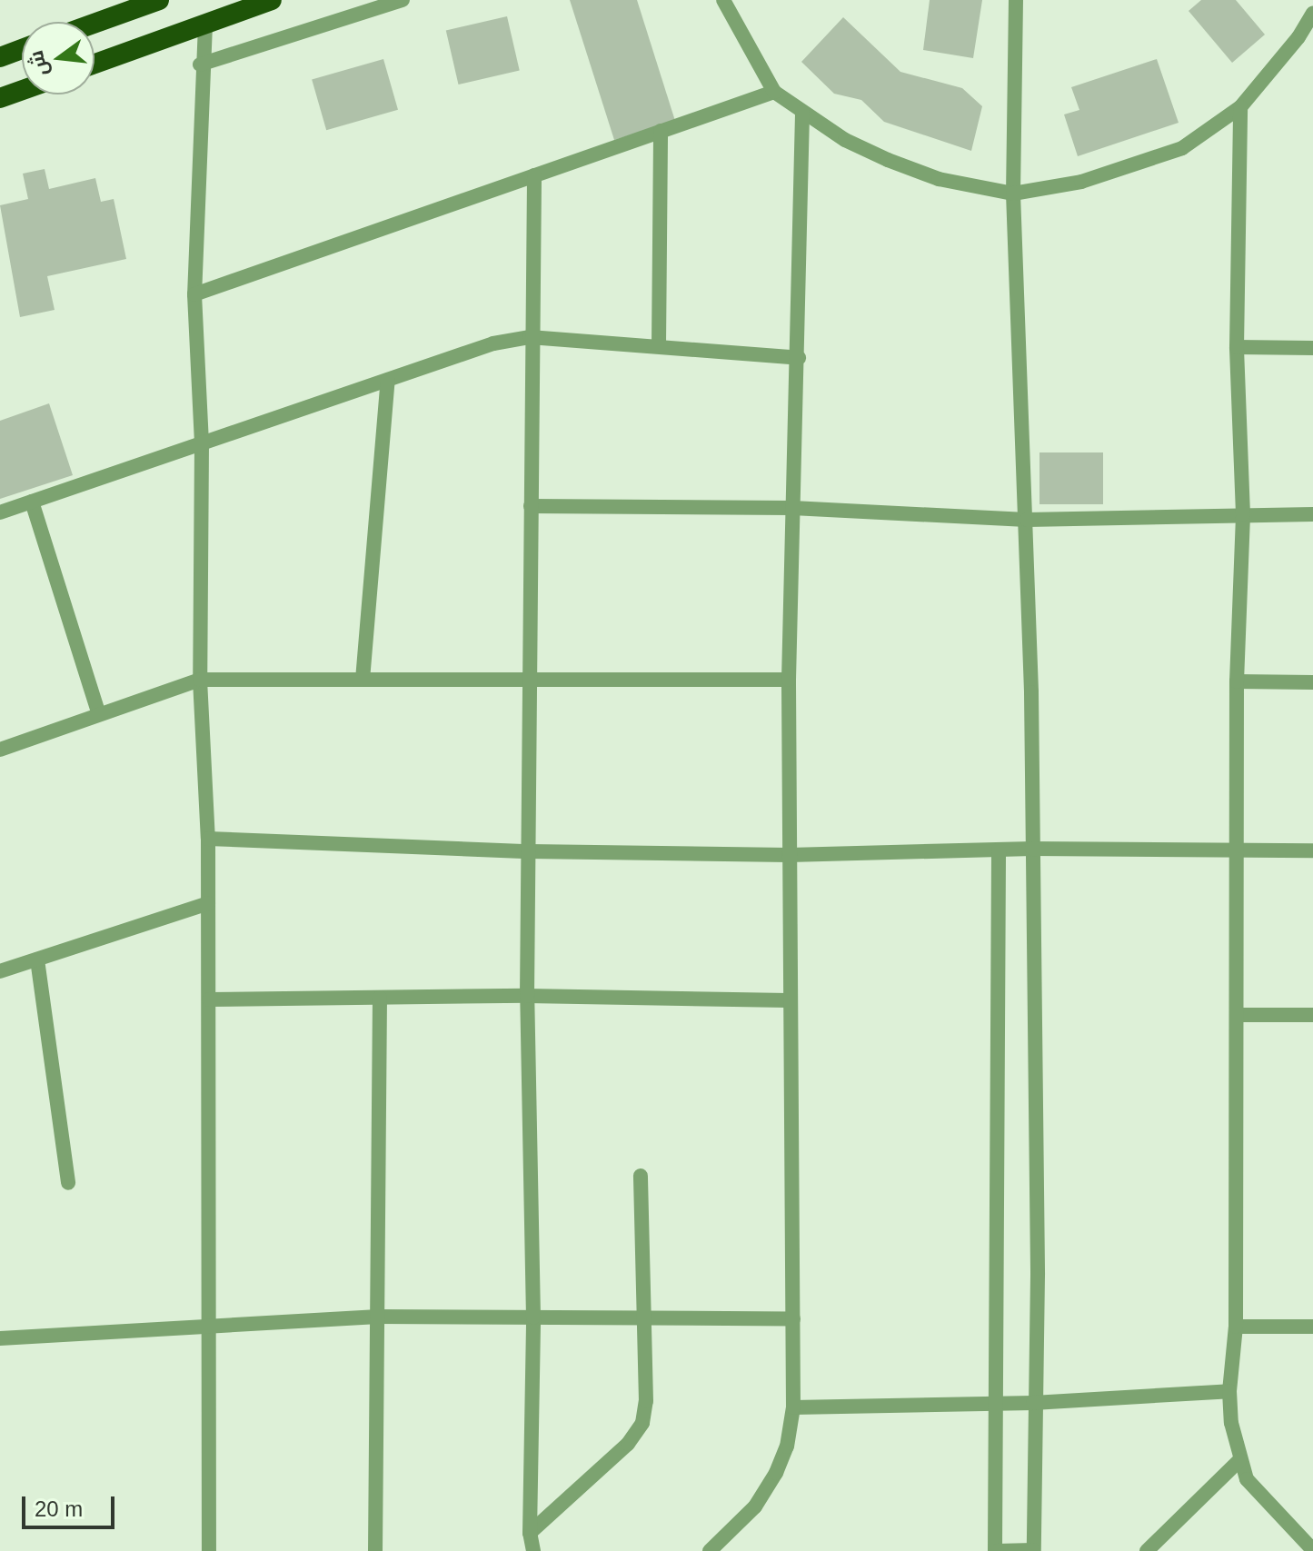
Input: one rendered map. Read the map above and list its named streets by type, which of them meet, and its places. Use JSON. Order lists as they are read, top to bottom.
{
  "scale_bar": "20 m",
  "north": "left"
}
